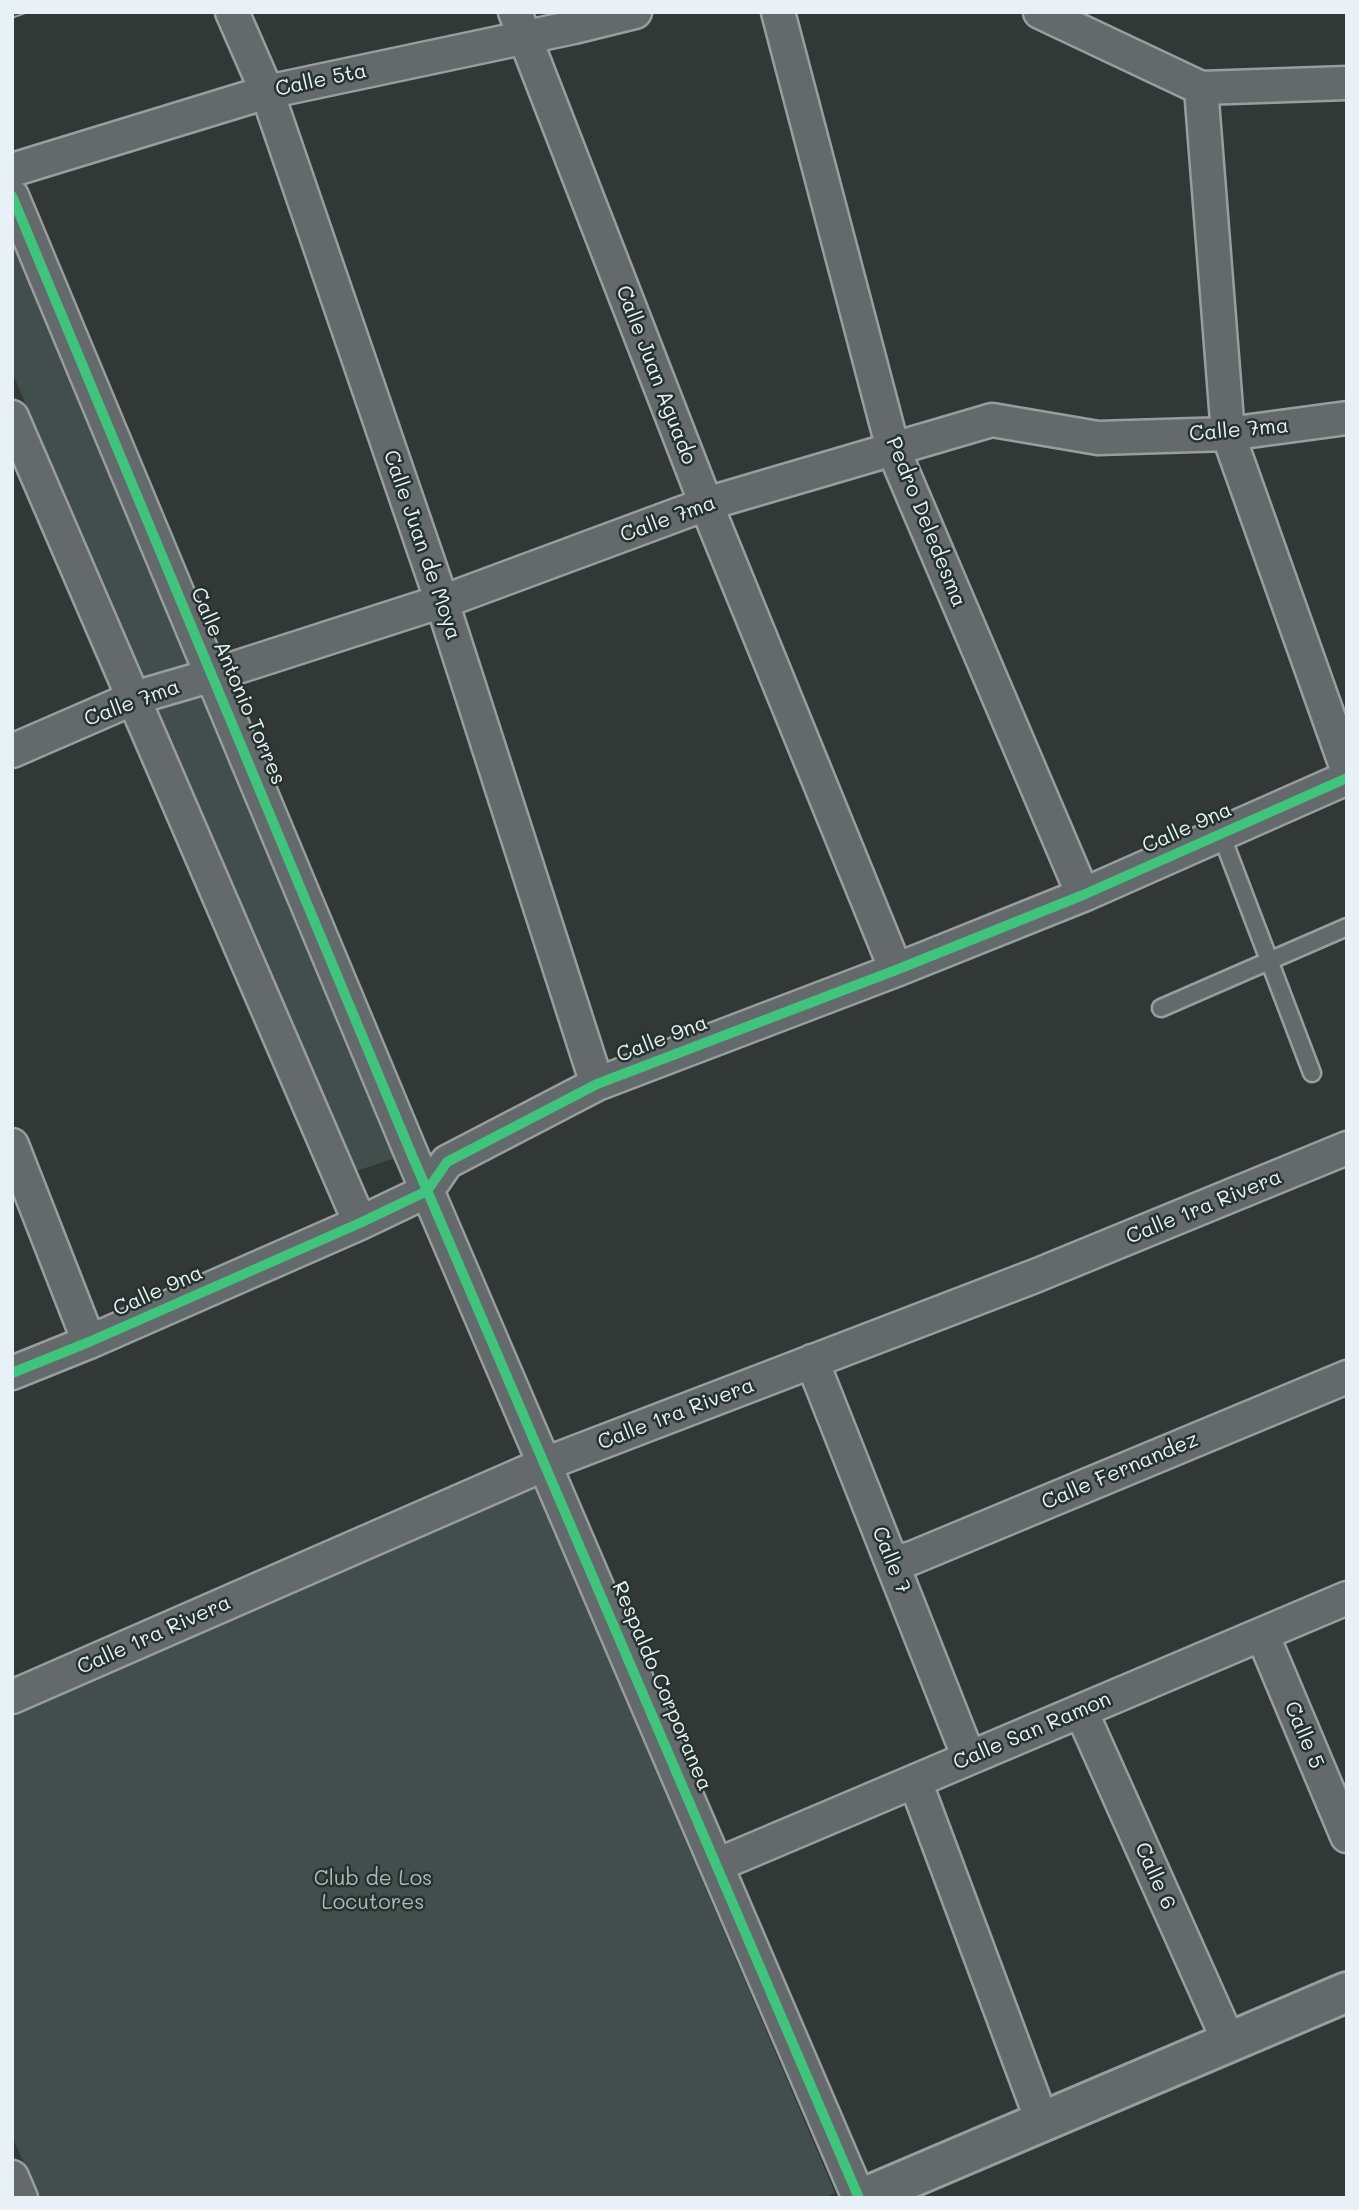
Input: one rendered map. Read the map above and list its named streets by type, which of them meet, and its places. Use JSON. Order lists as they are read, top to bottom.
{
  "streets": {
    "street": [
      "Calle 5ta",
      "Calle Juan Aguado",
      "Calle 7ma",
      "Pedro Deledesma",
      "Calle Juan de Moya",
      "Calle Antonio Torres",
      "Calle 9na",
      "Calle 1ra Rivera",
      "Calle Fernandez",
      "Calle 7",
      "Respaldo Corporanea",
      "Calle San Ramon",
      "Calle 5",
      "Calle 6"
    ]
  },
  "crossings": [
    ["Calle 5ta", "Calle Juan Aguado"],
    ["Calle 5ta", "Calle Juan de Moya"],
    ["Calle Juan Aguado", "Calle 7ma"],
    ["Calle Juan Aguado", "Calle 9na"],
    ["Calle 7ma", "Pedro Deledesma"],
    ["Calle 7ma", "Calle Juan de Moya"],
    ["Calle 7ma", "Calle Antonio Torres"],
    ["Pedro Deledesma", "Calle 9na"],
    ["Calle Juan de Moya", "Calle 9na"],
    ["Calle Antonio Torres", "Calle 9na"],
    ["Calle Antonio Torres", "Respaldo Corporanea"],
    ["Calle 9na", "Respaldo Corporanea"],
    ["Calle 1ra Rivera", "Calle 7"],
    ["Calle 1ra Rivera", "Respaldo Corporanea"],
    ["Calle Fernandez", "Calle 7"],
    ["Calle 7", "Calle San Ramon"],
    ["Respaldo Corporanea", "Calle San Ramon"],
    ["Calle San Ramon", "Calle 5"],
    ["Calle San Ramon", "Calle 6"]
  ],
  "parks": ["Club de Los Locutores"]
}
